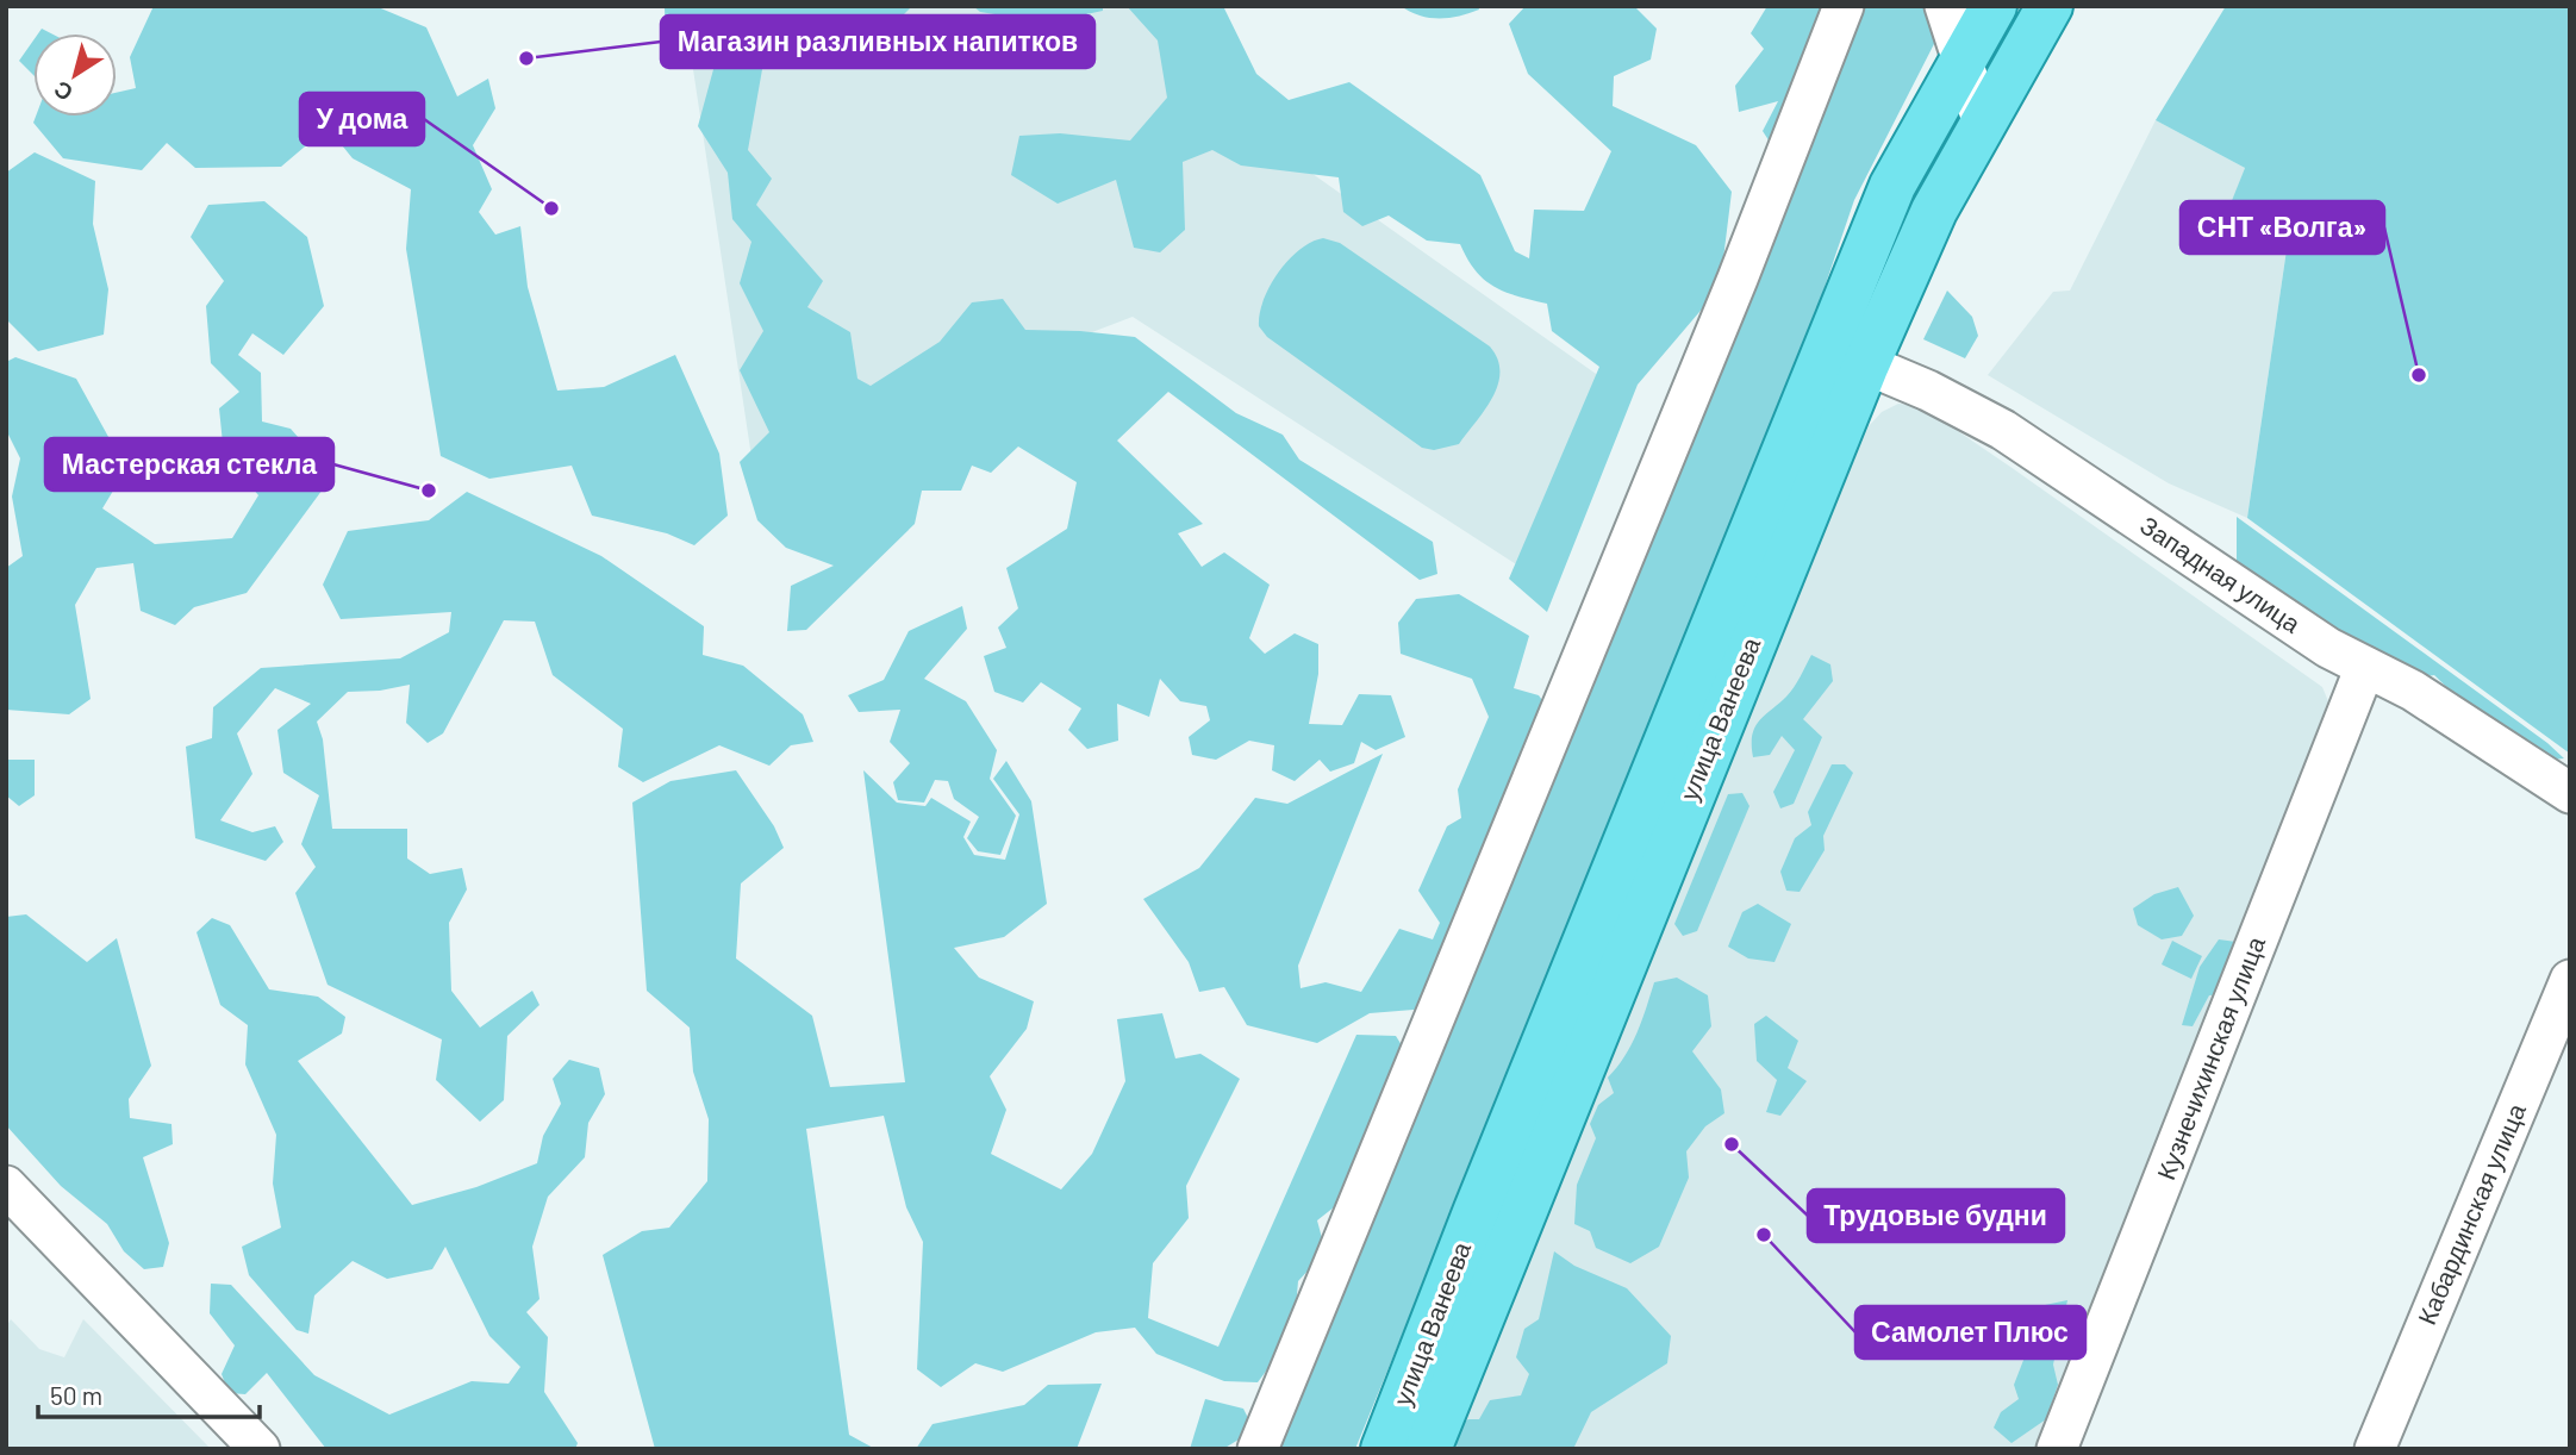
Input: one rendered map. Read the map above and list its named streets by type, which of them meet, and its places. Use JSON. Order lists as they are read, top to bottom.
{
  "streets": {
    "main road": ["улица Ванеева"],
    "street": ["Западная улица", "Кузнечихинская улица", "Кабардинская улица"]
  },
  "crossings": [
    ["Западная улица", "улица Ванеева"],
    ["Западная улица", "Кузнечихинская улица"]
  ],
  "places": [
    "Магазин разливных напитков",
    "У дома",
    "СНТ «Волга»",
    "Мастерская стекла",
    "Трудовые будни",
    "Самолет Плюс"
  ],
  "scale_bar": "50 m",
  "north": "bottom left"
}
